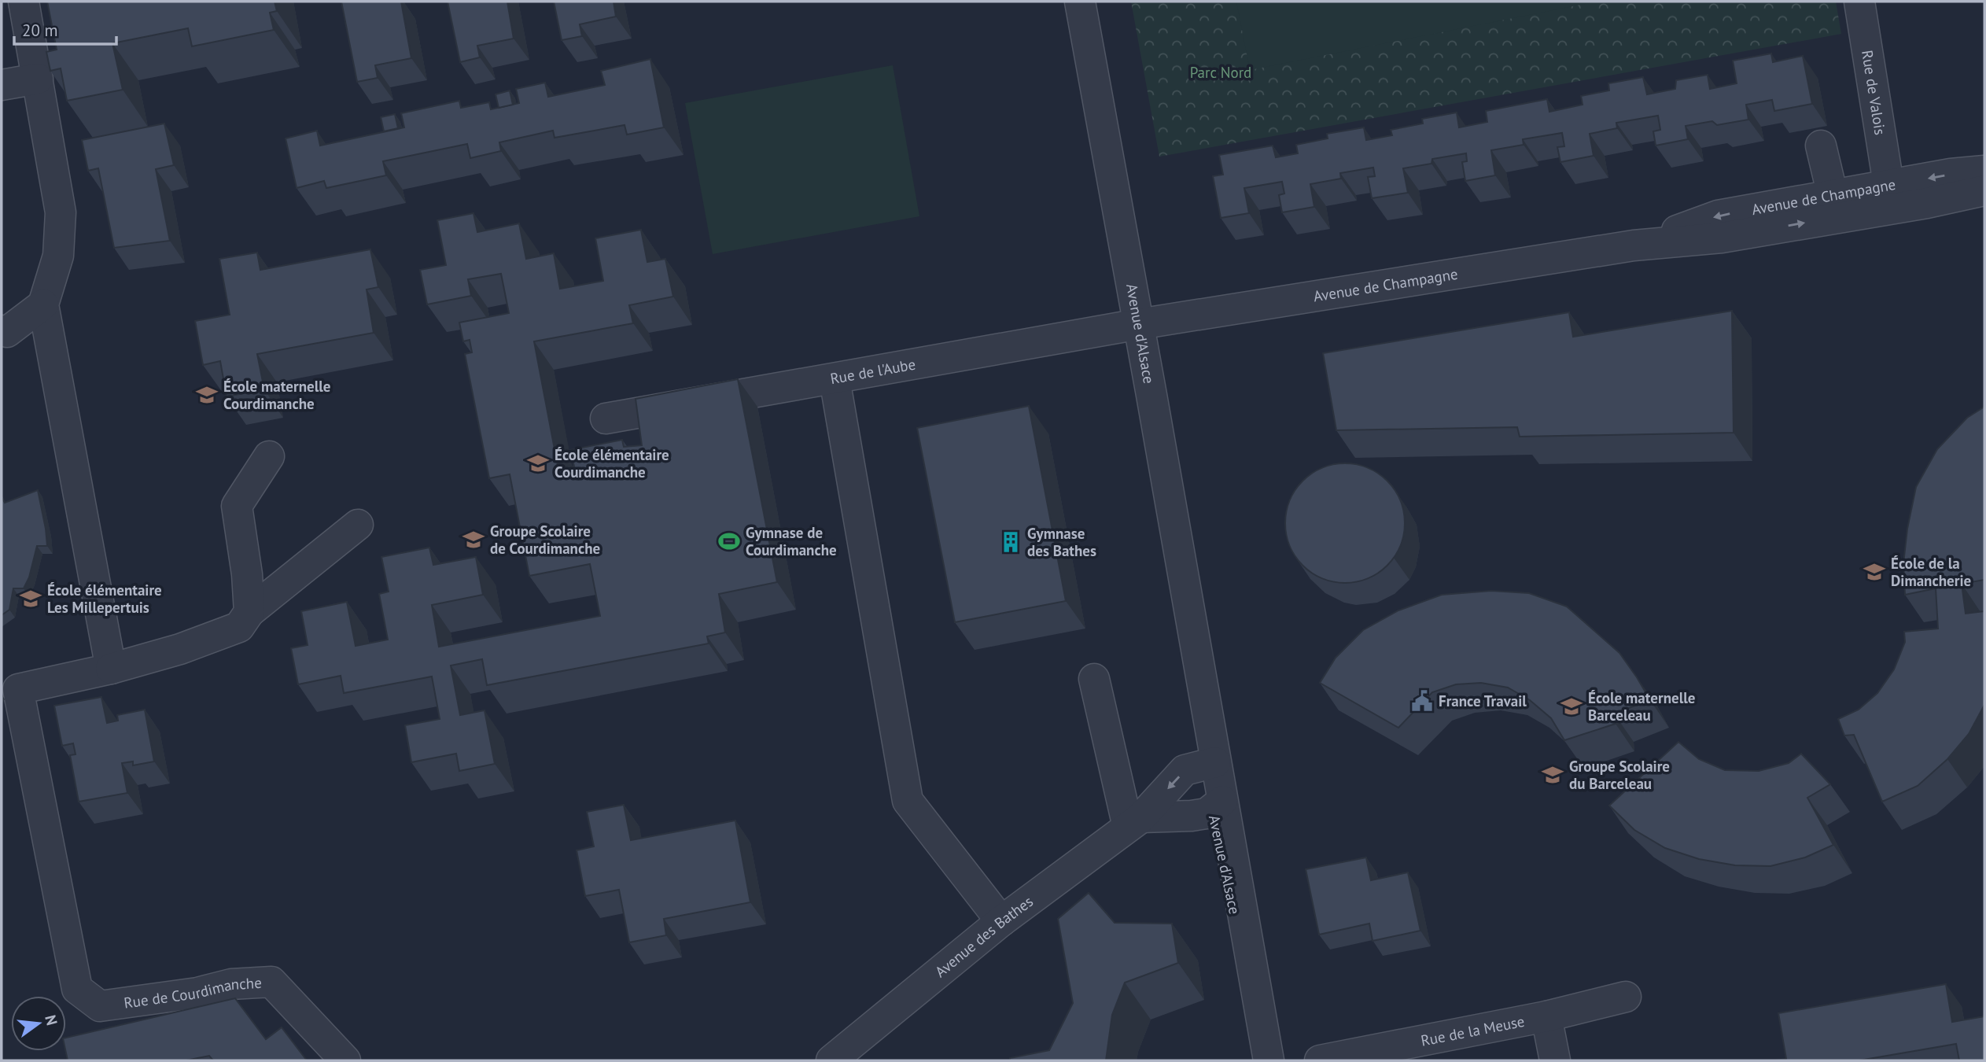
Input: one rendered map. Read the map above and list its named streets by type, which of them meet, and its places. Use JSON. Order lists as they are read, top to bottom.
{
  "streets": {
    "street": [
      "Rue de Valois",
      "Avenue de Champagne",
      "Avenue d'Alsace",
      "Rue de l'Aube",
      "Avenue des Bathes",
      "Rue de Courdimanche",
      "Rue de la Meuse"
    ]
  },
  "crossings": [
    ["Rue de Valois", "Avenue de Champagne"],
    ["Avenue de Champagne", "Avenue d'Alsace"],
    ["Avenue de Champagne", "Rue de l'Aube"],
    ["Avenue d'Alsace", "Rue de l'Aube"],
    ["Avenue d'Alsace", "Avenue des Bathes"]
  ],
  "parks": ["Parc Nord"],
  "places": {
    "school or university": [
      "École maternelle Courdimanche",
      "École élémentaire Courdimanche",
      "Groupe Scolaire de Courdimanche",
      "École de la Dimancherie",
      "École élémentaire Les Millepertuis",
      "École maternelle Barceleau",
      "Groupe Scolaire du Barceleau"
    ],
    "sports": ["Gymnase de Courdimanche"],
    "building": ["Gymnase des Bathes"],
    "public building": ["France Travail"]
  },
  "scale_bar": "20 m",
  "north": "right"
}
